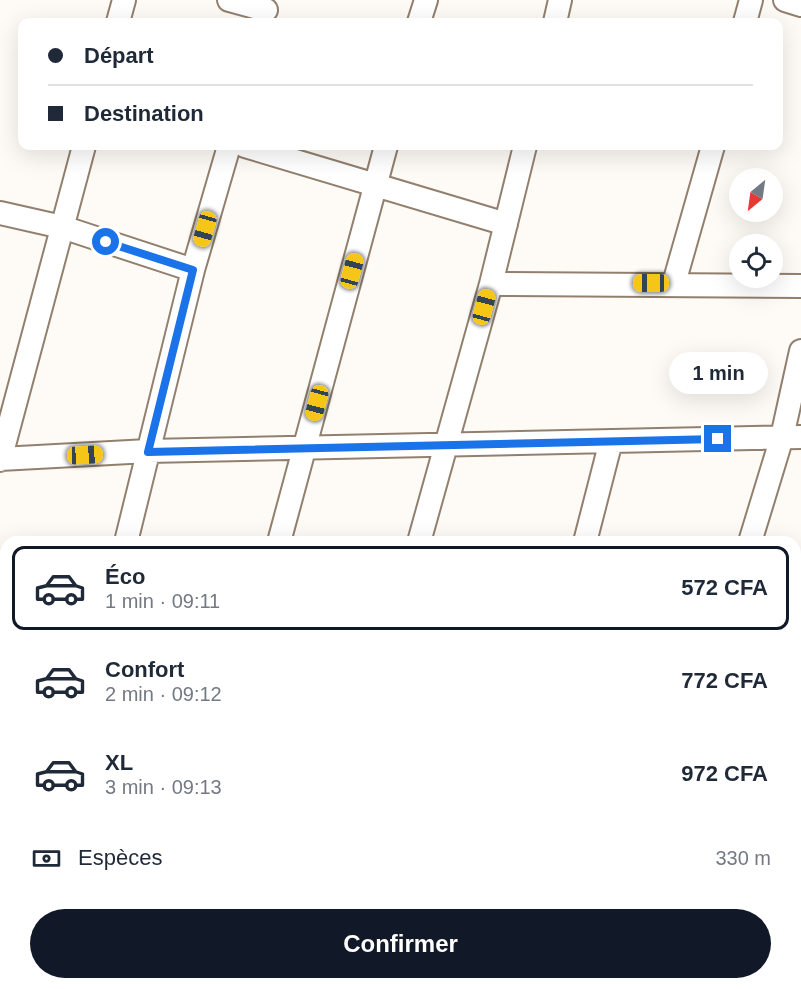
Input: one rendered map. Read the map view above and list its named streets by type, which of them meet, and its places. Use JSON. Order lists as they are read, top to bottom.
{
  "north": "bottom left",
  "page": {
    "banner": ["Départ", "Destination"],
    "bubble": "1 min",
    "list": [
      {
        "name": "Éco",
        "note": "1 min · 09:11",
        "value": "572 CFA"
      },
      {
        "name": "Confort",
        "note": "2 min · 09:12",
        "value": "772 CFA"
      },
      {
        "name": "XL",
        "note": "3 min · 09:13",
        "value": "972 CFA"
      }
    ],
    "pay": ["Espèces", "330 m"],
    "buttons": "Confirmer"
  }
}
